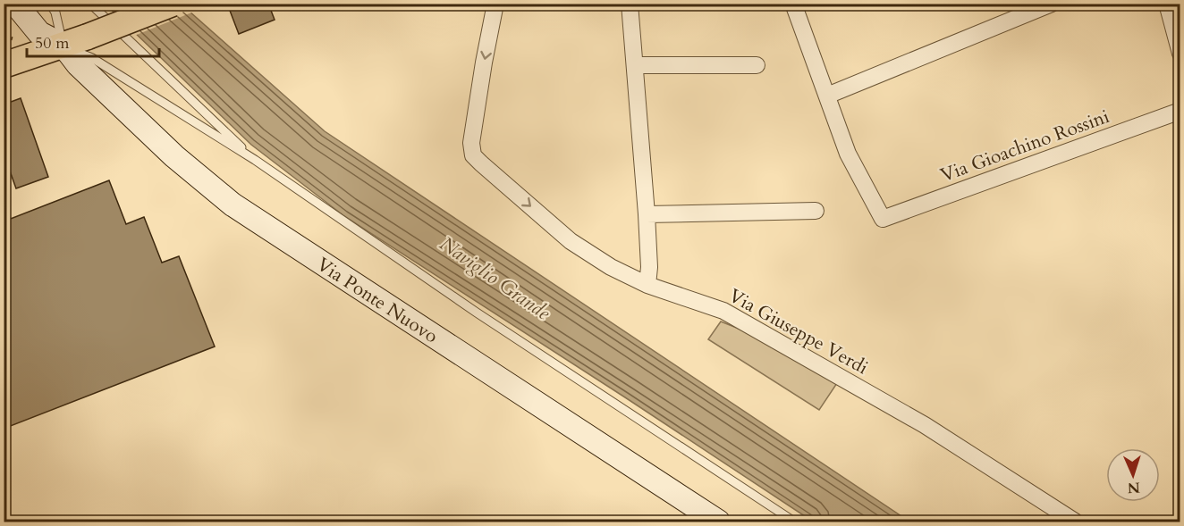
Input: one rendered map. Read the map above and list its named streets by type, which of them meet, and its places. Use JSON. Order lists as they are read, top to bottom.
{
  "streets": {
    "street": ["Via Gioachino Rossini", "Via Ponte Nuovo", "Via Giuseppe Verdi"]
  },
  "water": ["Naviglio Grande"],
  "scale_bar": "50 m",
  "north": "bottom"
}
